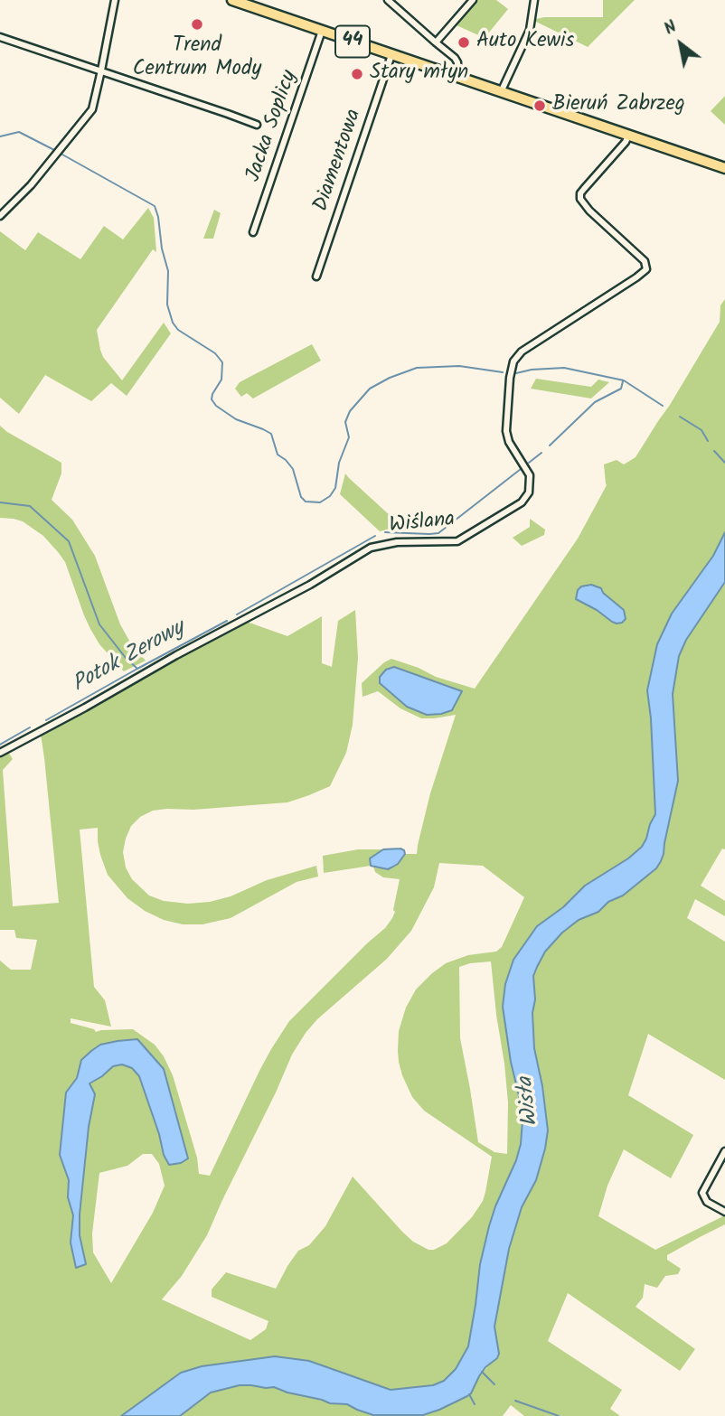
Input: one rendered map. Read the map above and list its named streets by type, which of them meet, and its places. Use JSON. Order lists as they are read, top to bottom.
{
  "streets": {
    "main road": ["44"],
    "street": ["Jacka Soplicy", "Diamentowa", "Wiślana"]
  },
  "crossings": [
    ["44", "Jacka Soplicy"],
    ["44", "Diamentowa"],
    ["44", "Wiślana"]
  ],
  "water": ["Potok Zerowy", "Wisła"],
  "places": [
    "Trend Centrum Mody",
    "Auto Kewis",
    "Stary młyn",
    "Bieruń Zabrzeg"
  ],
  "north": "top left"
}
